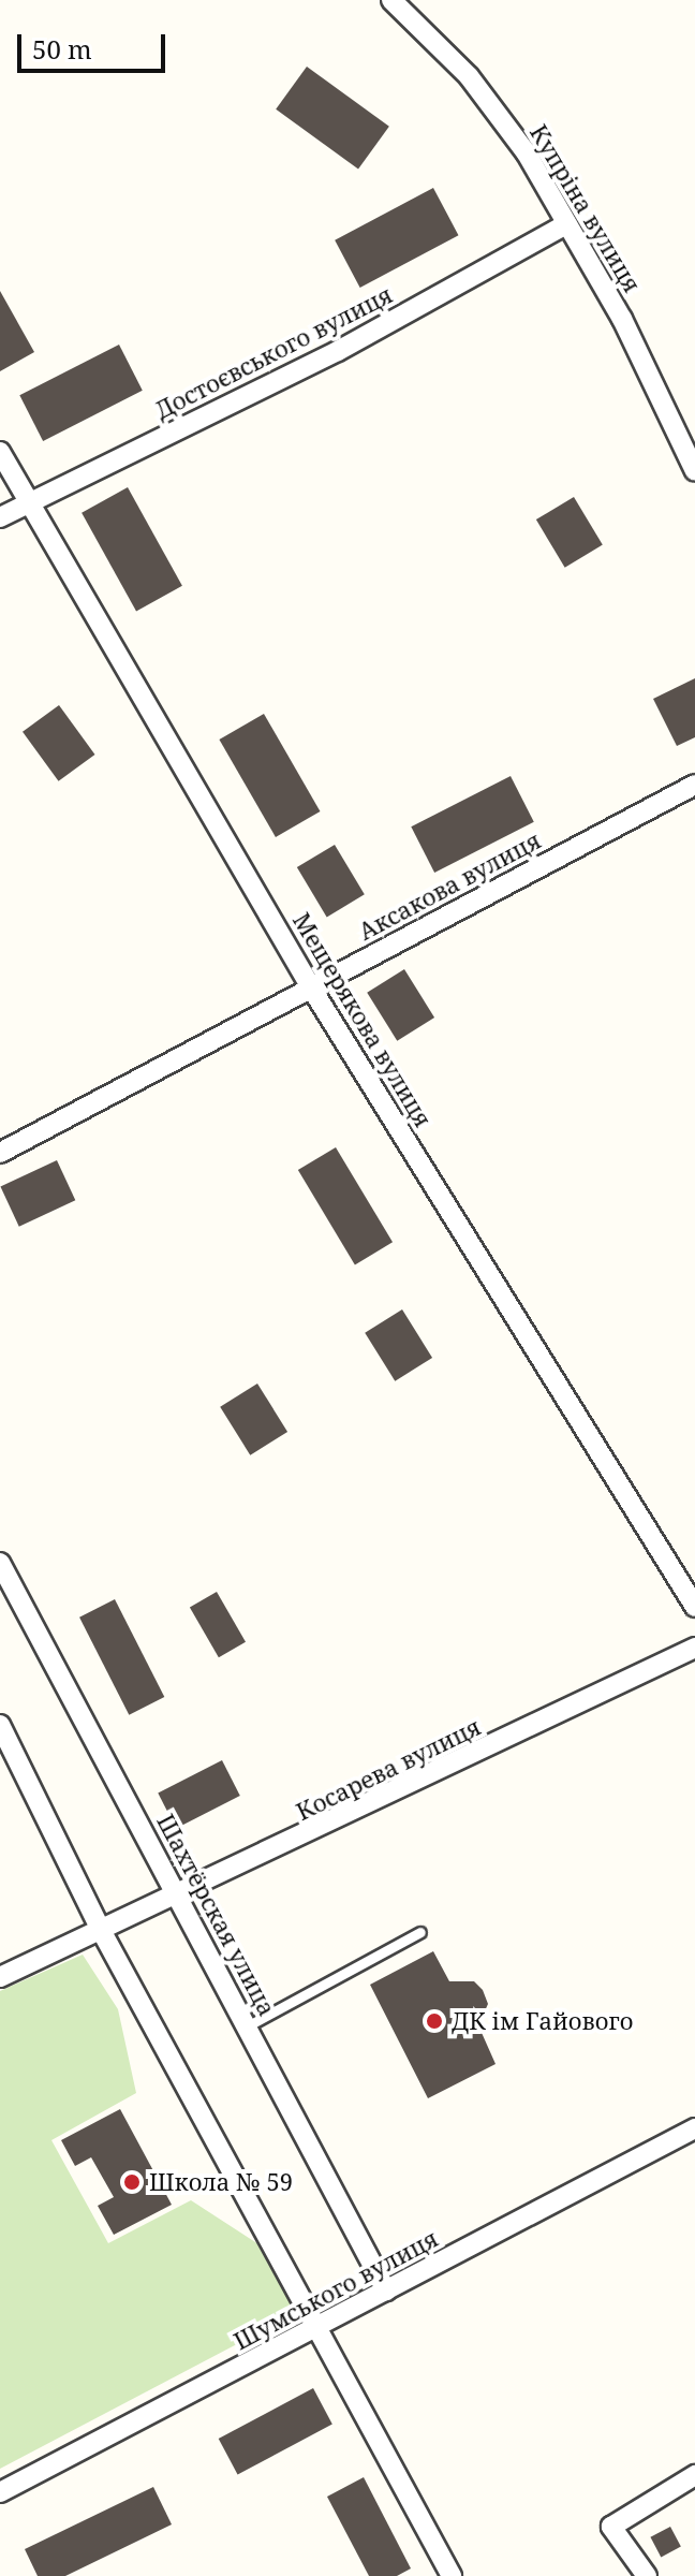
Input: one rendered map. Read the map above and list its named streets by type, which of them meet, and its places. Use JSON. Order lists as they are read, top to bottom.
{
  "streets": {
    "street": [
      "Купріна вулиця",
      "Достоєвського вулиця",
      "Аксакова вулиця",
      "Мещерякова вулиця",
      "Косарева вулиця",
      "Шахтёрская улица",
      "Шумського вулиця"
    ]
  },
  "crossings": [
    ["Купріна вулиця", "Достоєвського вулиця"],
    ["Достоєвського вулиця", "Мещерякова вулиця"],
    ["Аксакова вулиця", "Мещерякова вулиця"],
    ["Косарева вулиця", "Шахтёрская улица"],
    ["Шахтёрская улица", "Шумського вулиця"]
  ],
  "places": ["ДК ім Гайового", "Школа № 59"],
  "scale_bar": "50 m"
}
